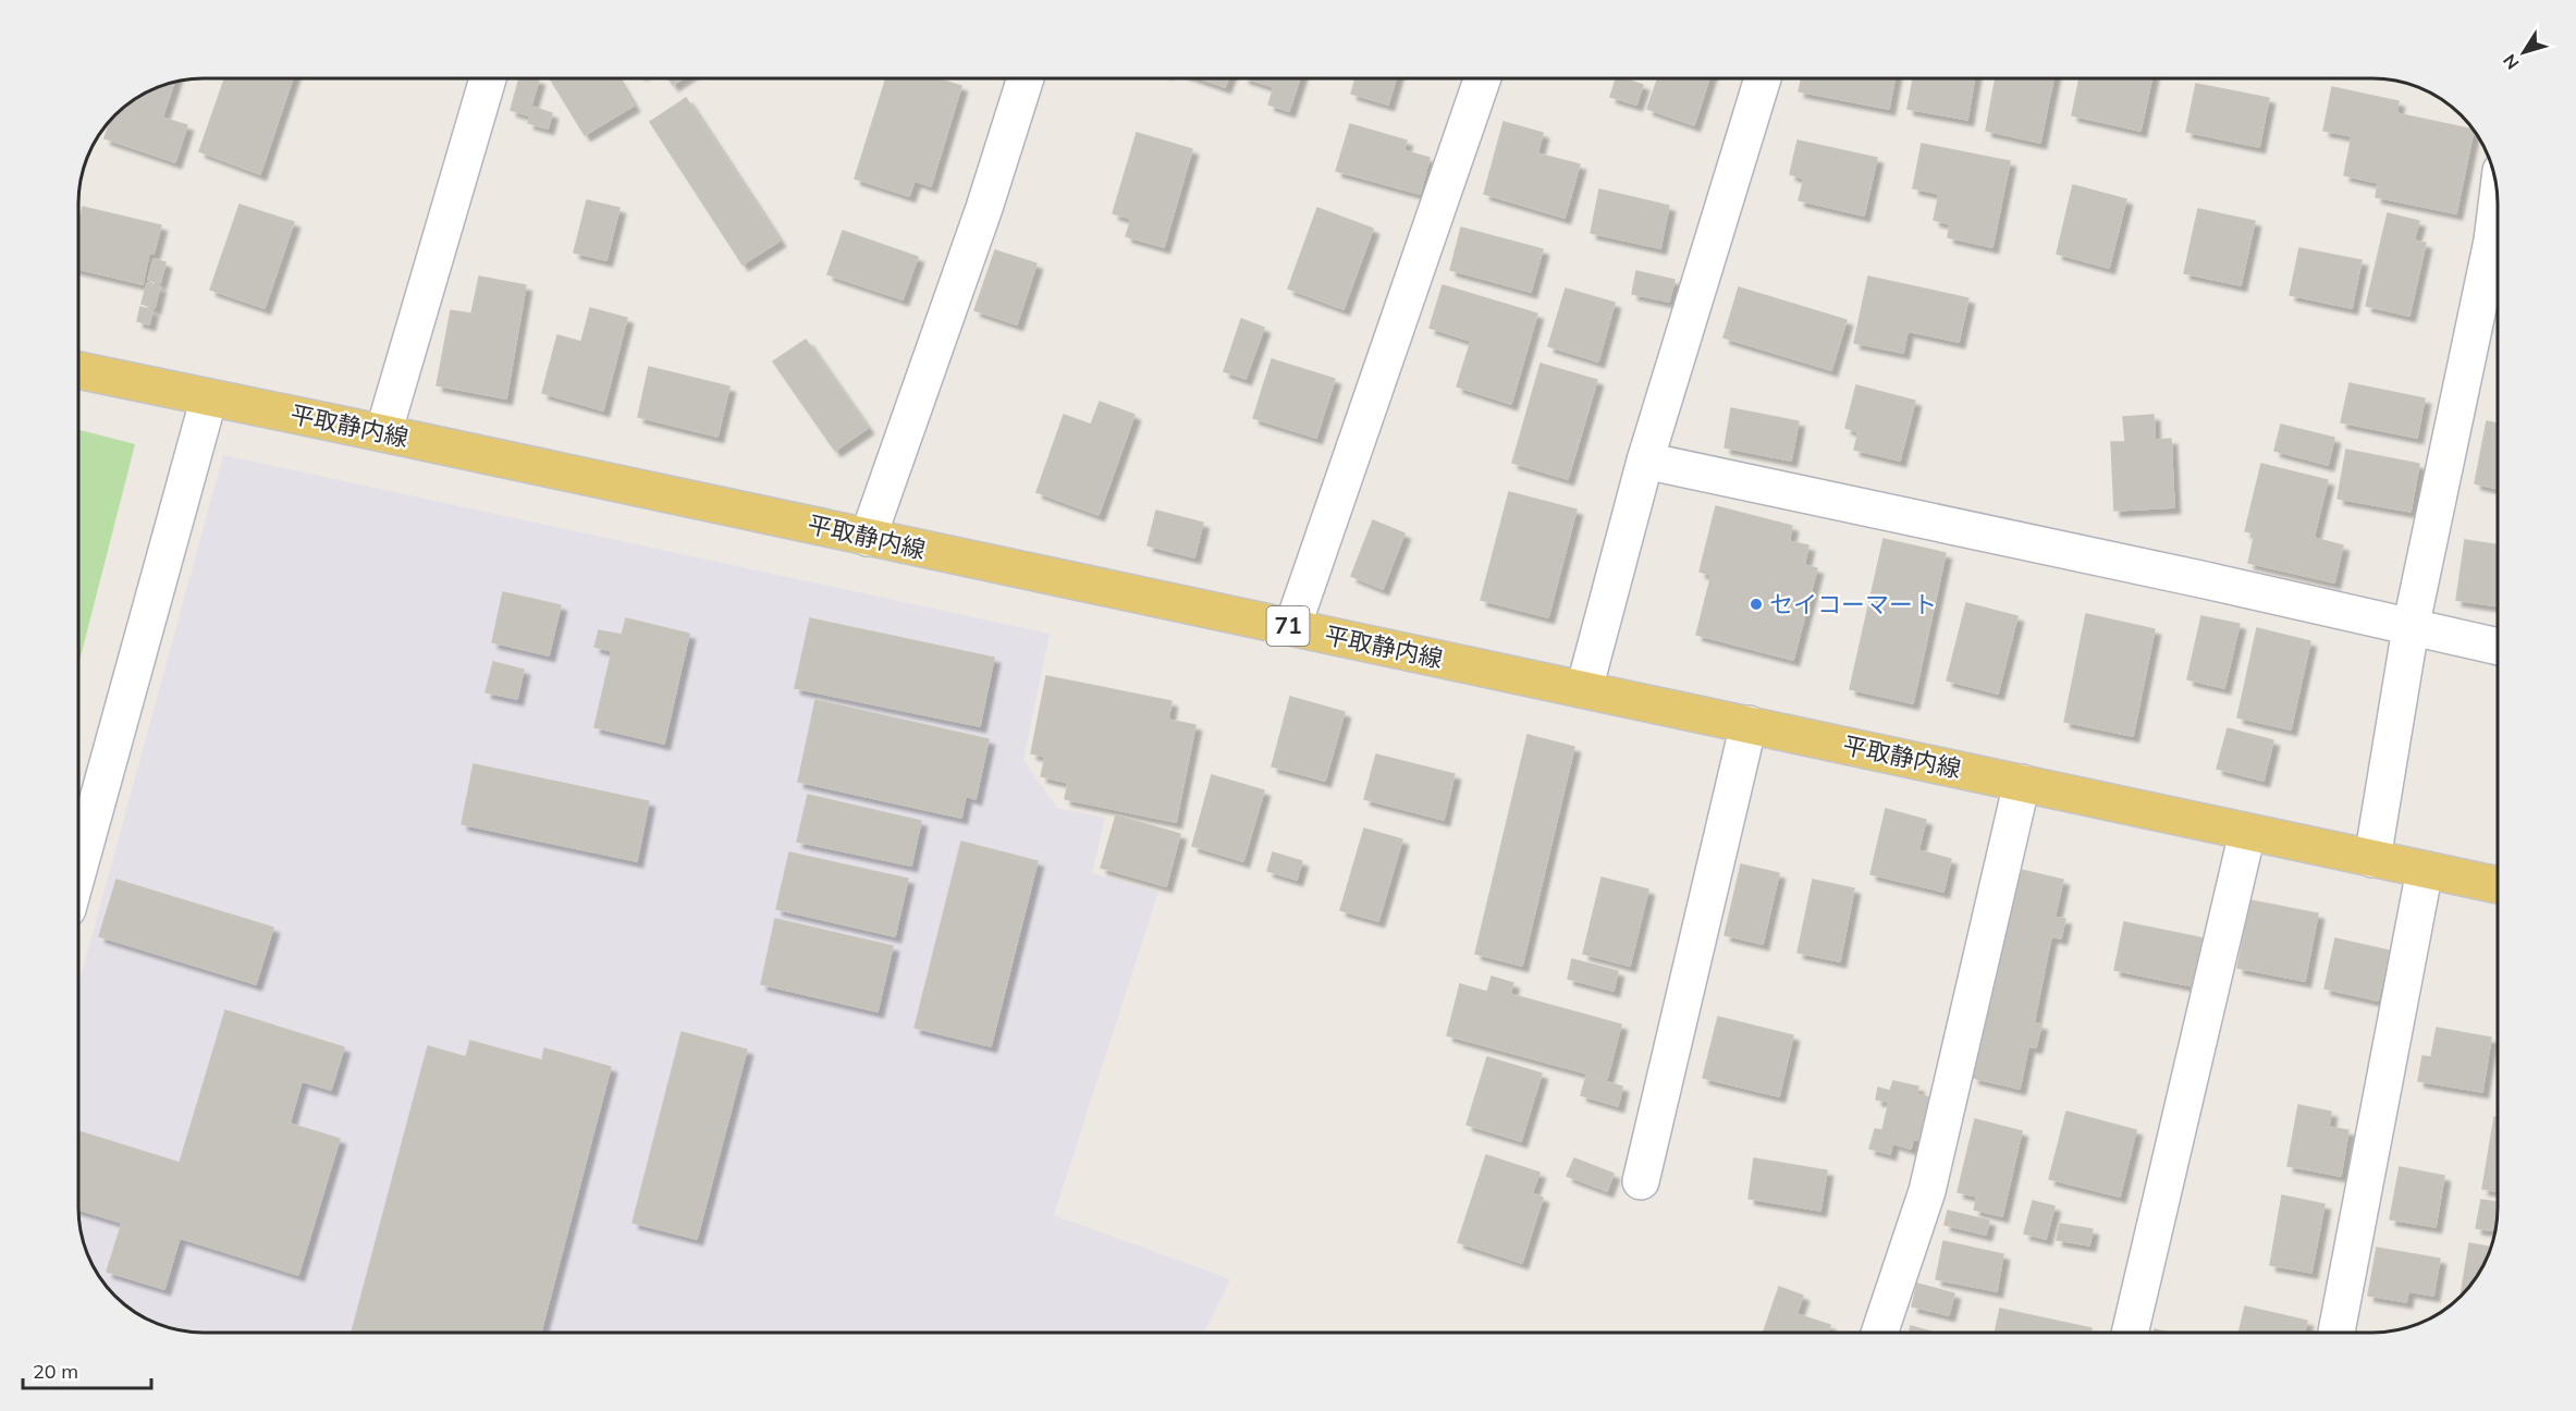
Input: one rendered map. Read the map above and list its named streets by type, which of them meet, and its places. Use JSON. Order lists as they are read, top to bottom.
{
  "streets": {
    "main road": ["平取静内線", "71"]
  },
  "places": ["セイコーマート"],
  "scale_bar": "20 m",
  "north": "bottom left"
}
